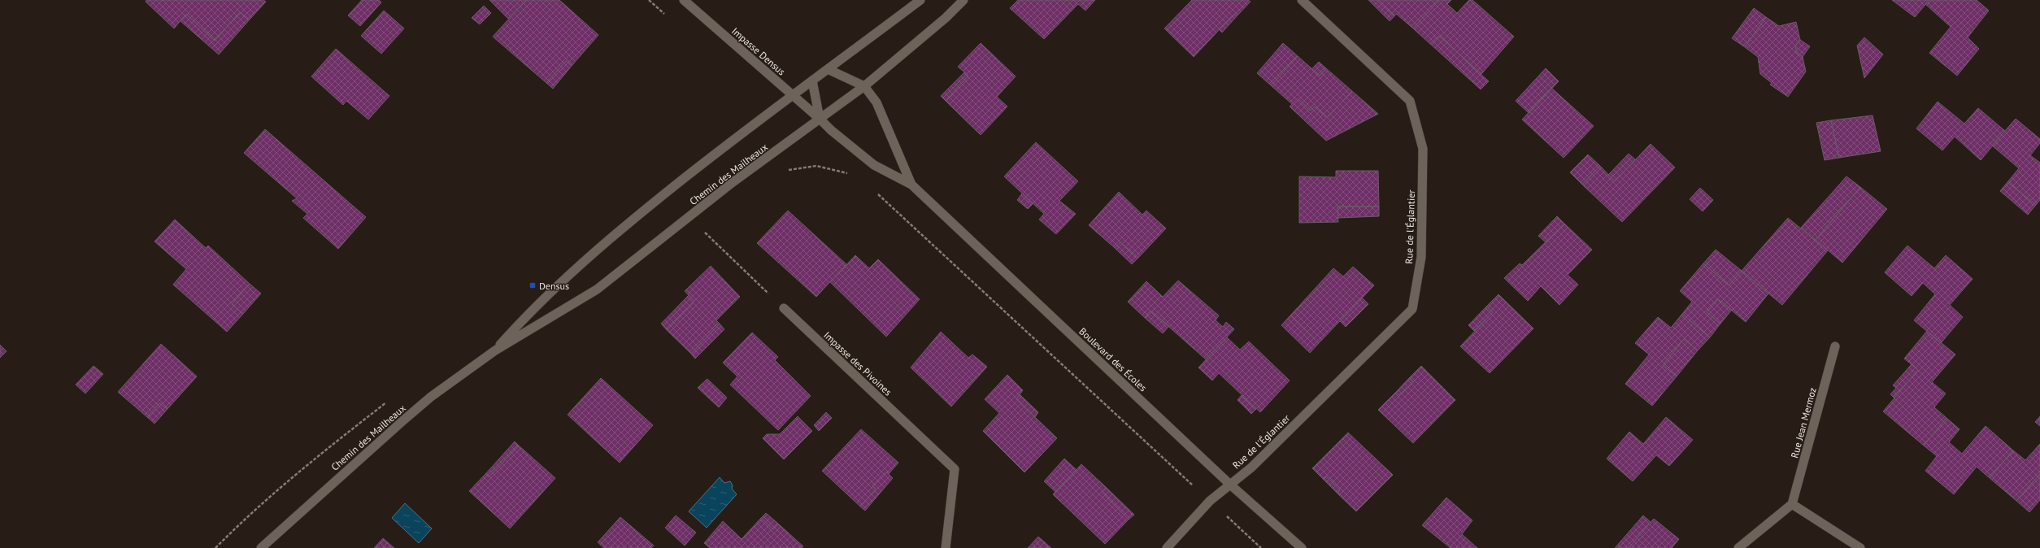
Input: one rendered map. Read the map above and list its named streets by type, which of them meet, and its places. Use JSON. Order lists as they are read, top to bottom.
{
  "streets": {
    "street": [
      "Impasse Densus",
      "Chemin des Mailheaux",
      "Rue de l'Églantier",
      "Boulevard des Écoles",
      "Impasse des Pivoines",
      "Rue Jean Mermoz"
    ]
  },
  "crossings": [
    ["Impasse Densus", "Chemin des Mailheaux"],
    ["Impasse Densus", "Boulevard des Écoles"],
    ["Chemin des Mailheaux", "Boulevard des Écoles"],
    ["Rue de l'Églantier", "Boulevard des Écoles"]
  ],
  "places": {
    "transit": ["Densus"]
  }
}
